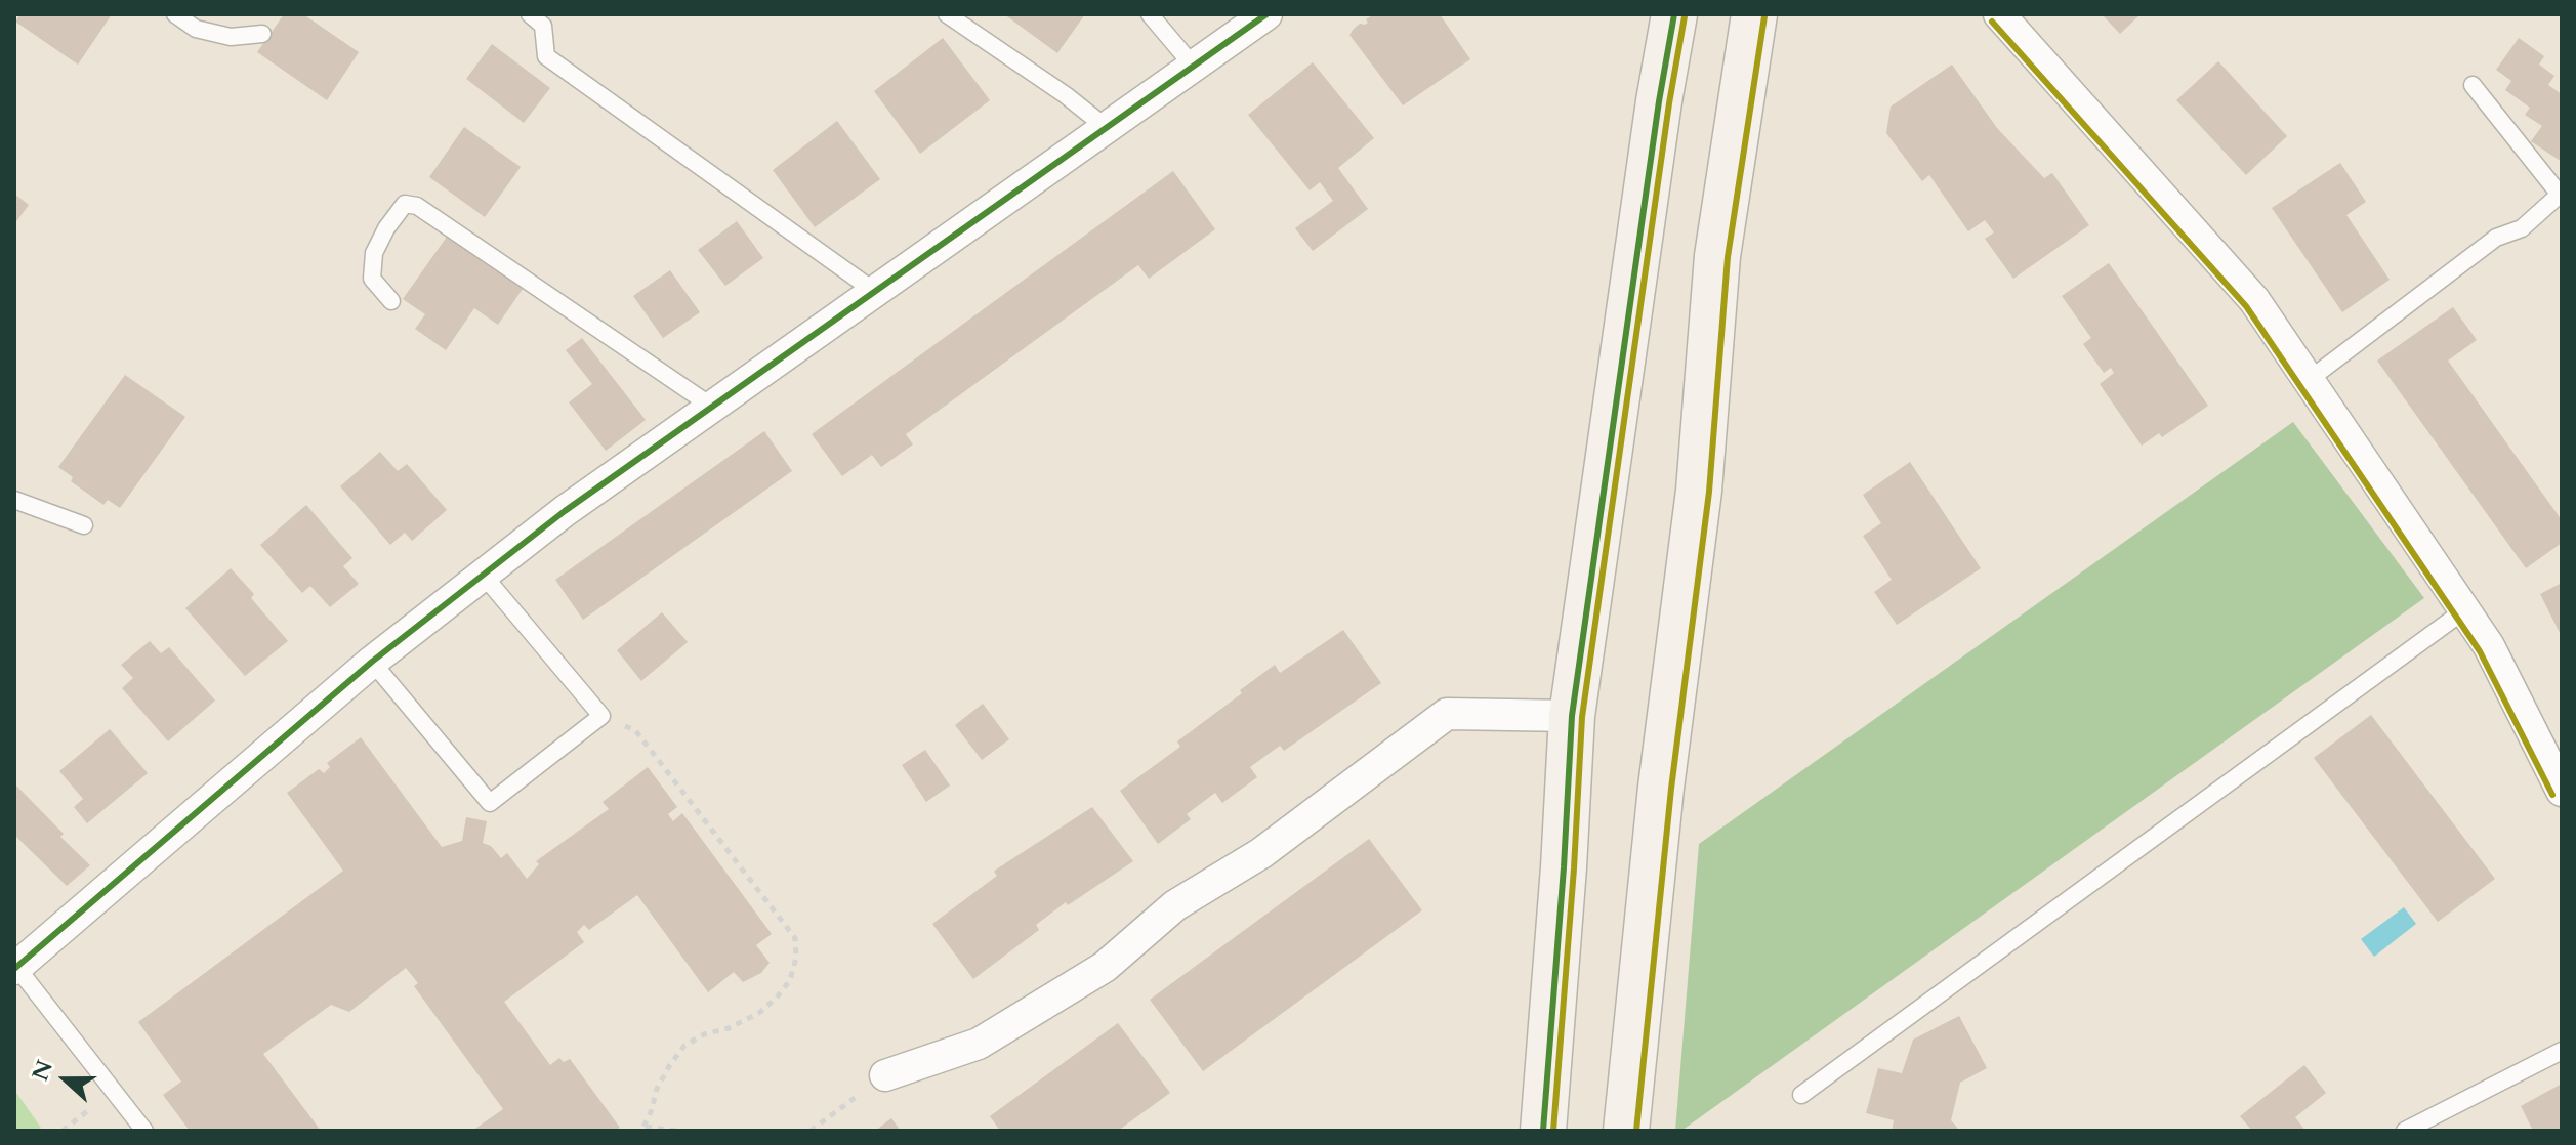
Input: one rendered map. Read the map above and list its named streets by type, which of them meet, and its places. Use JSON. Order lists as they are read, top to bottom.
{
  "north": "left"
}
